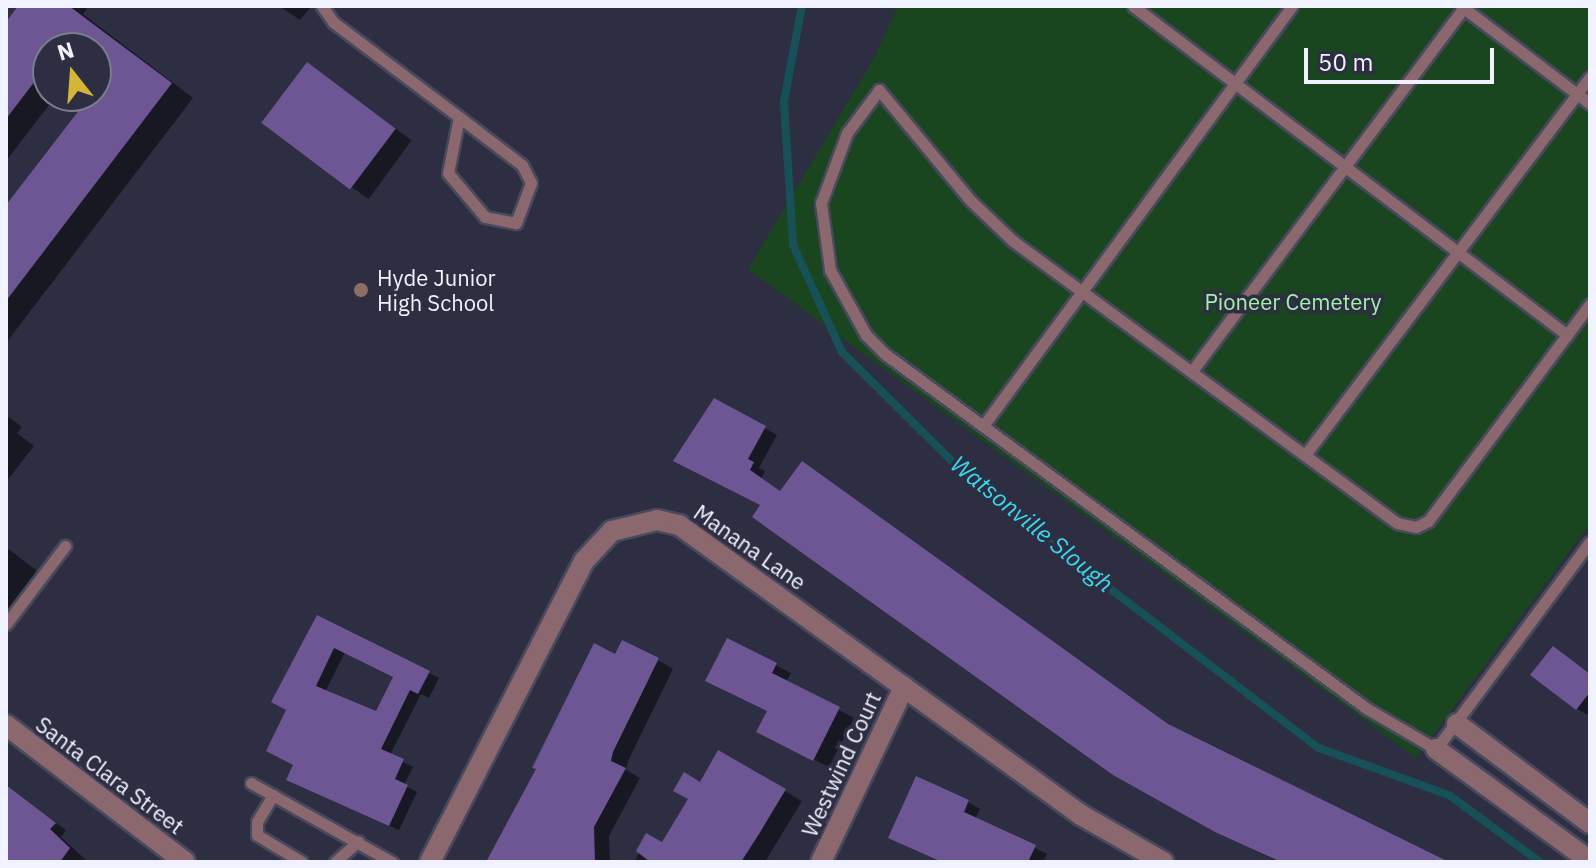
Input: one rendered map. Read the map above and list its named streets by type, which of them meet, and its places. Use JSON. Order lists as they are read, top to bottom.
{
  "streets": {
    "street": ["Manana Lane", "Westwind Court", "Santa Clara Street"]
  },
  "crossings": [
    ["Manana Lane", "Westwind Court"]
  ],
  "water": ["Watsonville Slough"],
  "parks": ["Pioneer Cemetery"],
  "places": ["Hyde Junior High School"],
  "scale_bar": "50 m",
  "north": "top"
}
